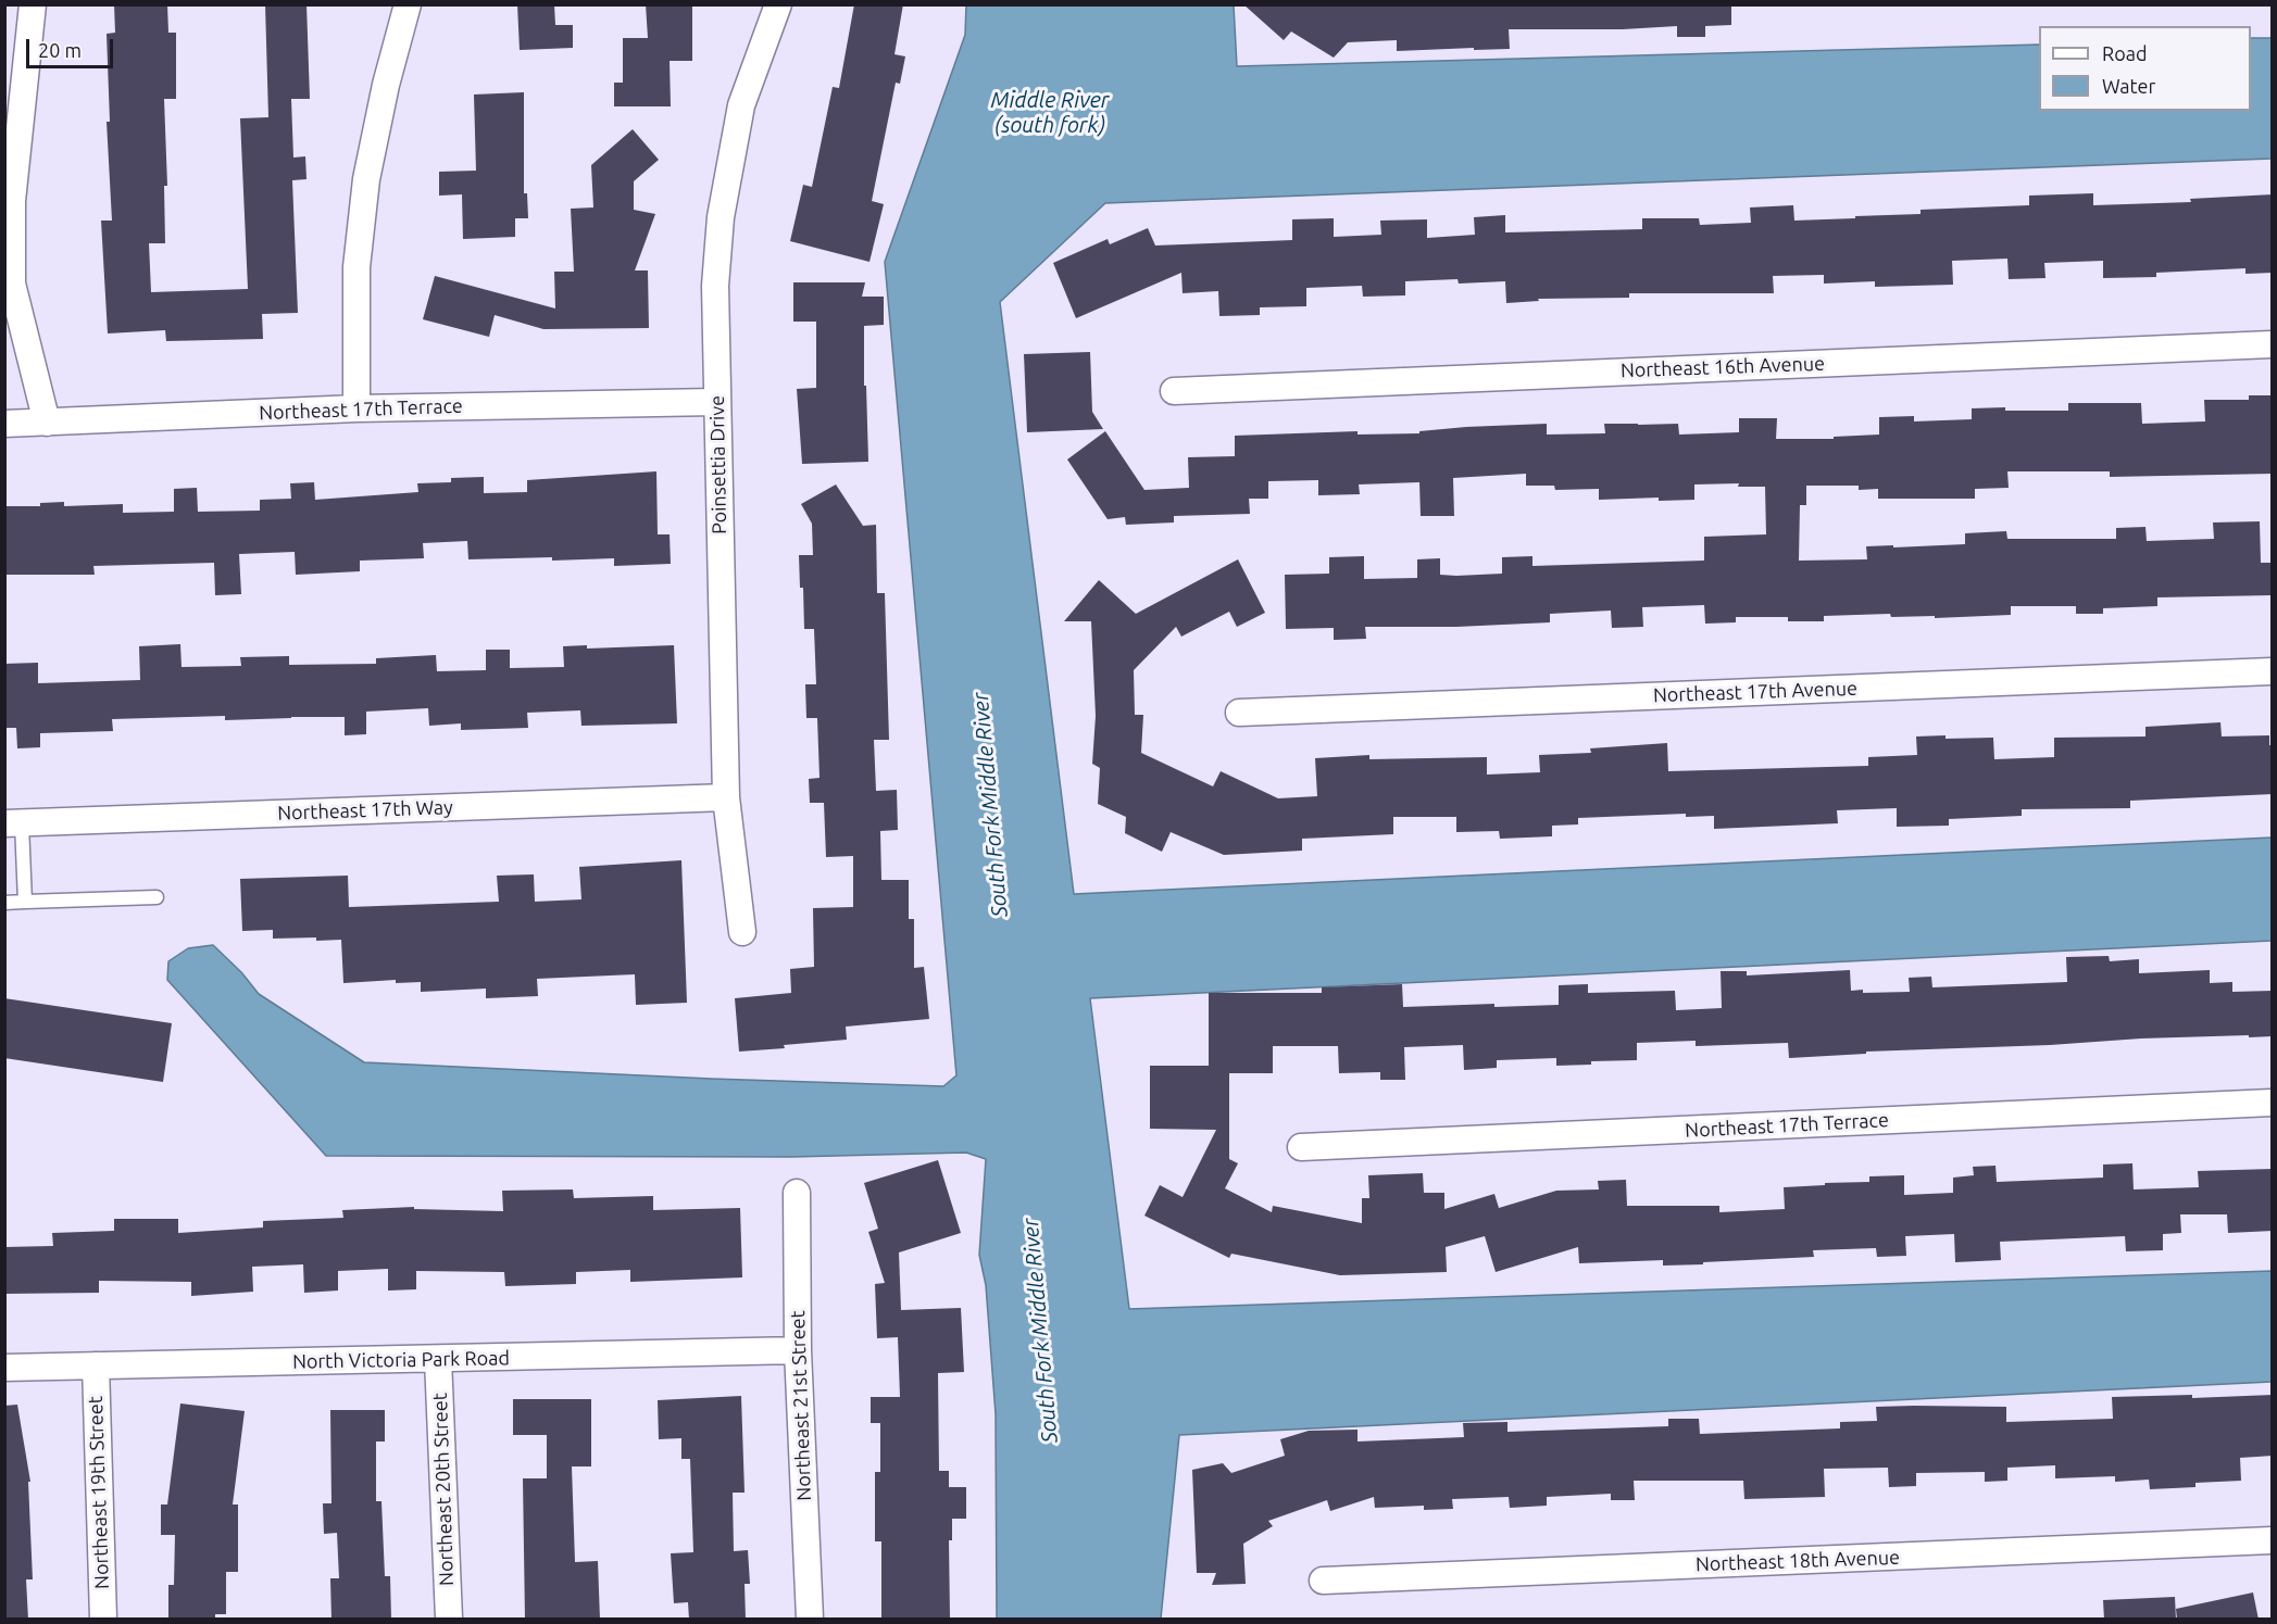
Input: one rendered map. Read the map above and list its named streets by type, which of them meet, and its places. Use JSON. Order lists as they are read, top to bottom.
{
  "streets": {
    "street": [
      "Northeast 16th Avenue",
      "Northeast 17th Terrace",
      "Poinsettia Drive",
      "Northeast 17th Avenue",
      "Northeast 17th Way",
      "North Victoria Park Road",
      "Northeast 21st Street",
      "Northeast 20th Street",
      "Northeast 19th Street",
      "Northeast 18th Avenue"
    ]
  },
  "crossings": [
    ["Northeast 17th Terrace", "Poinsettia Drive"],
    ["Poinsettia Drive", "Northeast 17th Way"],
    ["North Victoria Park Road", "Northeast 21st Street"],
    ["North Victoria Park Road", "Northeast 20th Street"],
    ["North Victoria Park Road", "Northeast 19th Street"]
  ],
  "water": ["Middle River (south fork)", "South Fork Middle River"],
  "legend": ["Road", "Water"],
  "scale_bar": "20 m"
}
